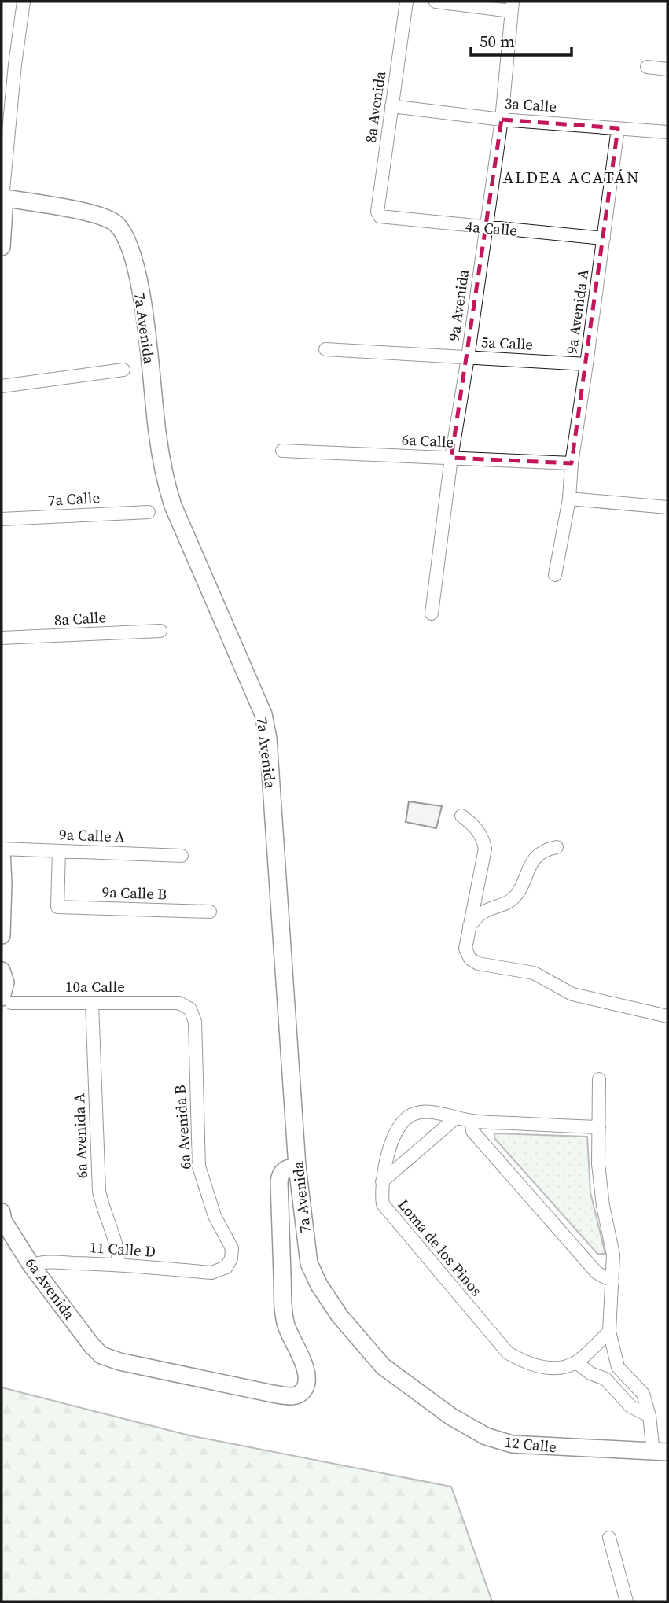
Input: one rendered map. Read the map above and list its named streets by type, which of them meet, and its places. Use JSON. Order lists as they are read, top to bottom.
{
  "streets": {
    "street": [
      "3a Calle",
      "8a Avenida",
      "4a Calle",
      "9a Avenida",
      "9a Avenida A",
      "7a Avenida",
      "5a Calle",
      "6a Calle",
      "7a Calle",
      "8a Calle",
      "9a Calle A",
      "9a Calle B",
      "10a Calle",
      "6a Avenida B",
      "6a Avenida A",
      "Loma de los Pinos",
      "11 Calle D",
      "6a Avenida",
      "12 Calle"
    ]
  },
  "crossings": [
    ["3a Calle", "8a Avenida"],
    ["3a Calle", "9a Avenida"],
    ["3a Calle", "9a Avenida A"],
    ["8a Avenida", "4a Calle"],
    ["4a Calle", "9a Avenida"],
    ["4a Calle", "9a Avenida A"],
    ["9a Avenida", "5a Calle"],
    ["9a Avenida", "6a Calle"],
    ["9a Avenida A", "5a Calle"],
    ["9a Avenida A", "6a Calle"],
    ["7a Avenida", "6a Avenida"],
    ["7a Avenida", "12 Calle"],
    ["9a Calle A", "9a Calle B"],
    ["10a Calle", "6a Avenida B"],
    ["10a Calle", "6a Avenida A"],
    ["6a Avenida B", "11 Calle D"],
    ["6a Avenida A", "11 Calle D"],
    ["11 Calle D", "6a Avenida"]
  ],
  "districts": ["ALDEA ACATÁN"],
  "scale_bar": "50 m"
}
